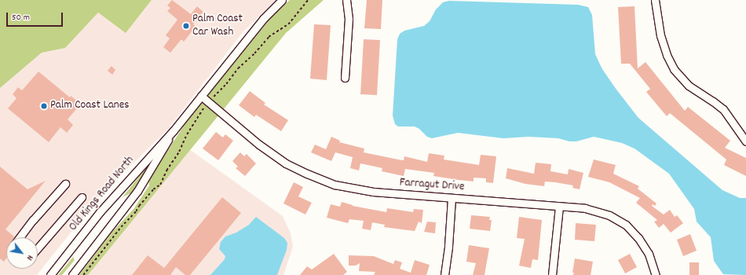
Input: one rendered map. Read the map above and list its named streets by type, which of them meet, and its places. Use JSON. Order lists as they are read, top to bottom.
{
  "streets": {
    "street": ["Farragut Drive", "Old Kings Road North"]
  },
  "crossings": [
    ["Farragut Drive", "Old Kings Road North"]
  ],
  "places": ["Palm Coast Car Wash", "Palm Coast Lanes"],
  "scale_bar": "50 m",
  "north": "bottom right"
}
